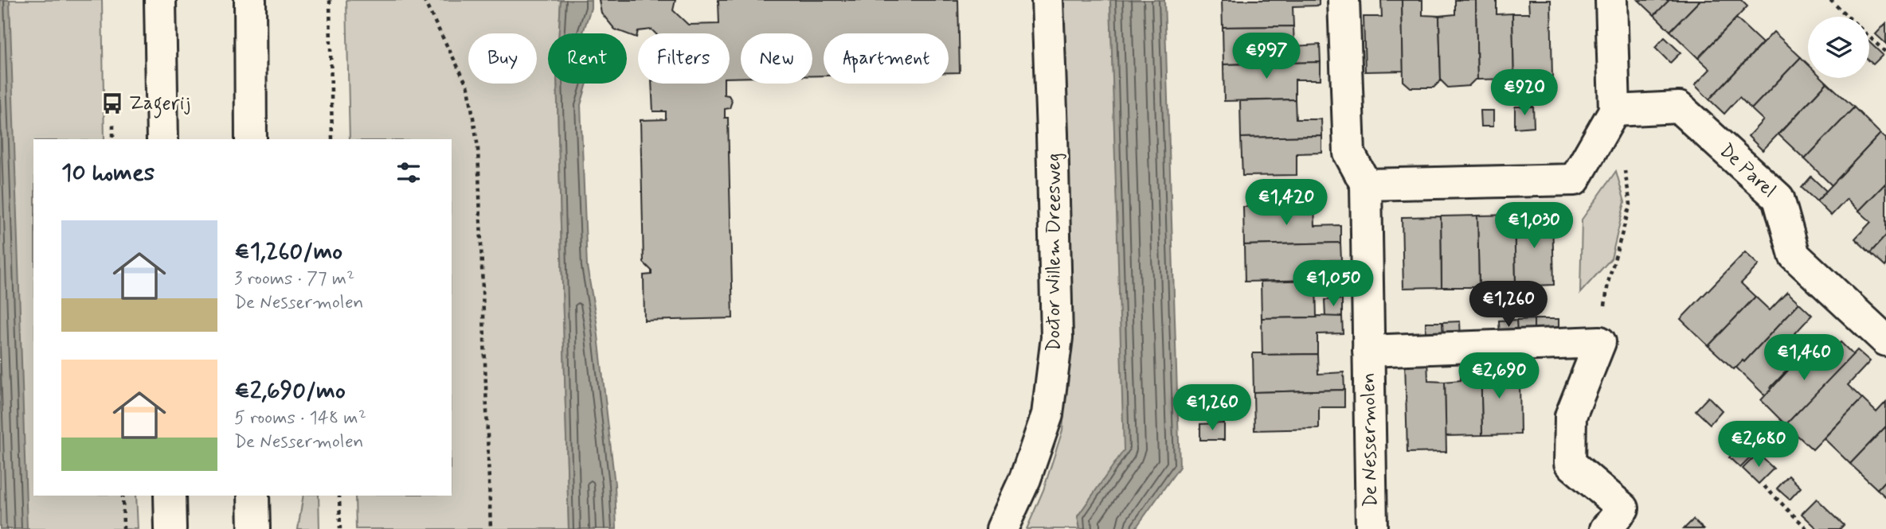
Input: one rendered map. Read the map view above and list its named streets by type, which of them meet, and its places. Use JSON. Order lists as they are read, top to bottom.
{
  "streets": {
    "street": ["De Parel", "Doctor Willem Dreesweg", "De Nessermolen"]
  },
  "places": {
    "bus stop": ["Zagerij"]
  },
  "page": {
    "price": [
      "€997",
      "€920",
      "€1,420",
      "€1,030",
      "€1,050",
      "€1,260",
      "€1,460",
      "€2,690",
      "€1,260",
      "€2,680"
    ],
    "chip": [
      "Buy",
      "Rent",
      "Filters",
      "New",
      "Apartment"
    ],
    "heading": "10 homes",
    "list": [
      {
        "name": "€1,260/mo",
        "note": "3 rooms · 77 m² · De Nessermolen"
      },
      {
        "name": "€2,690/mo",
        "note": "5 rooms · 148 m² · De Nessermolen"
      }
    ]
  }
}
